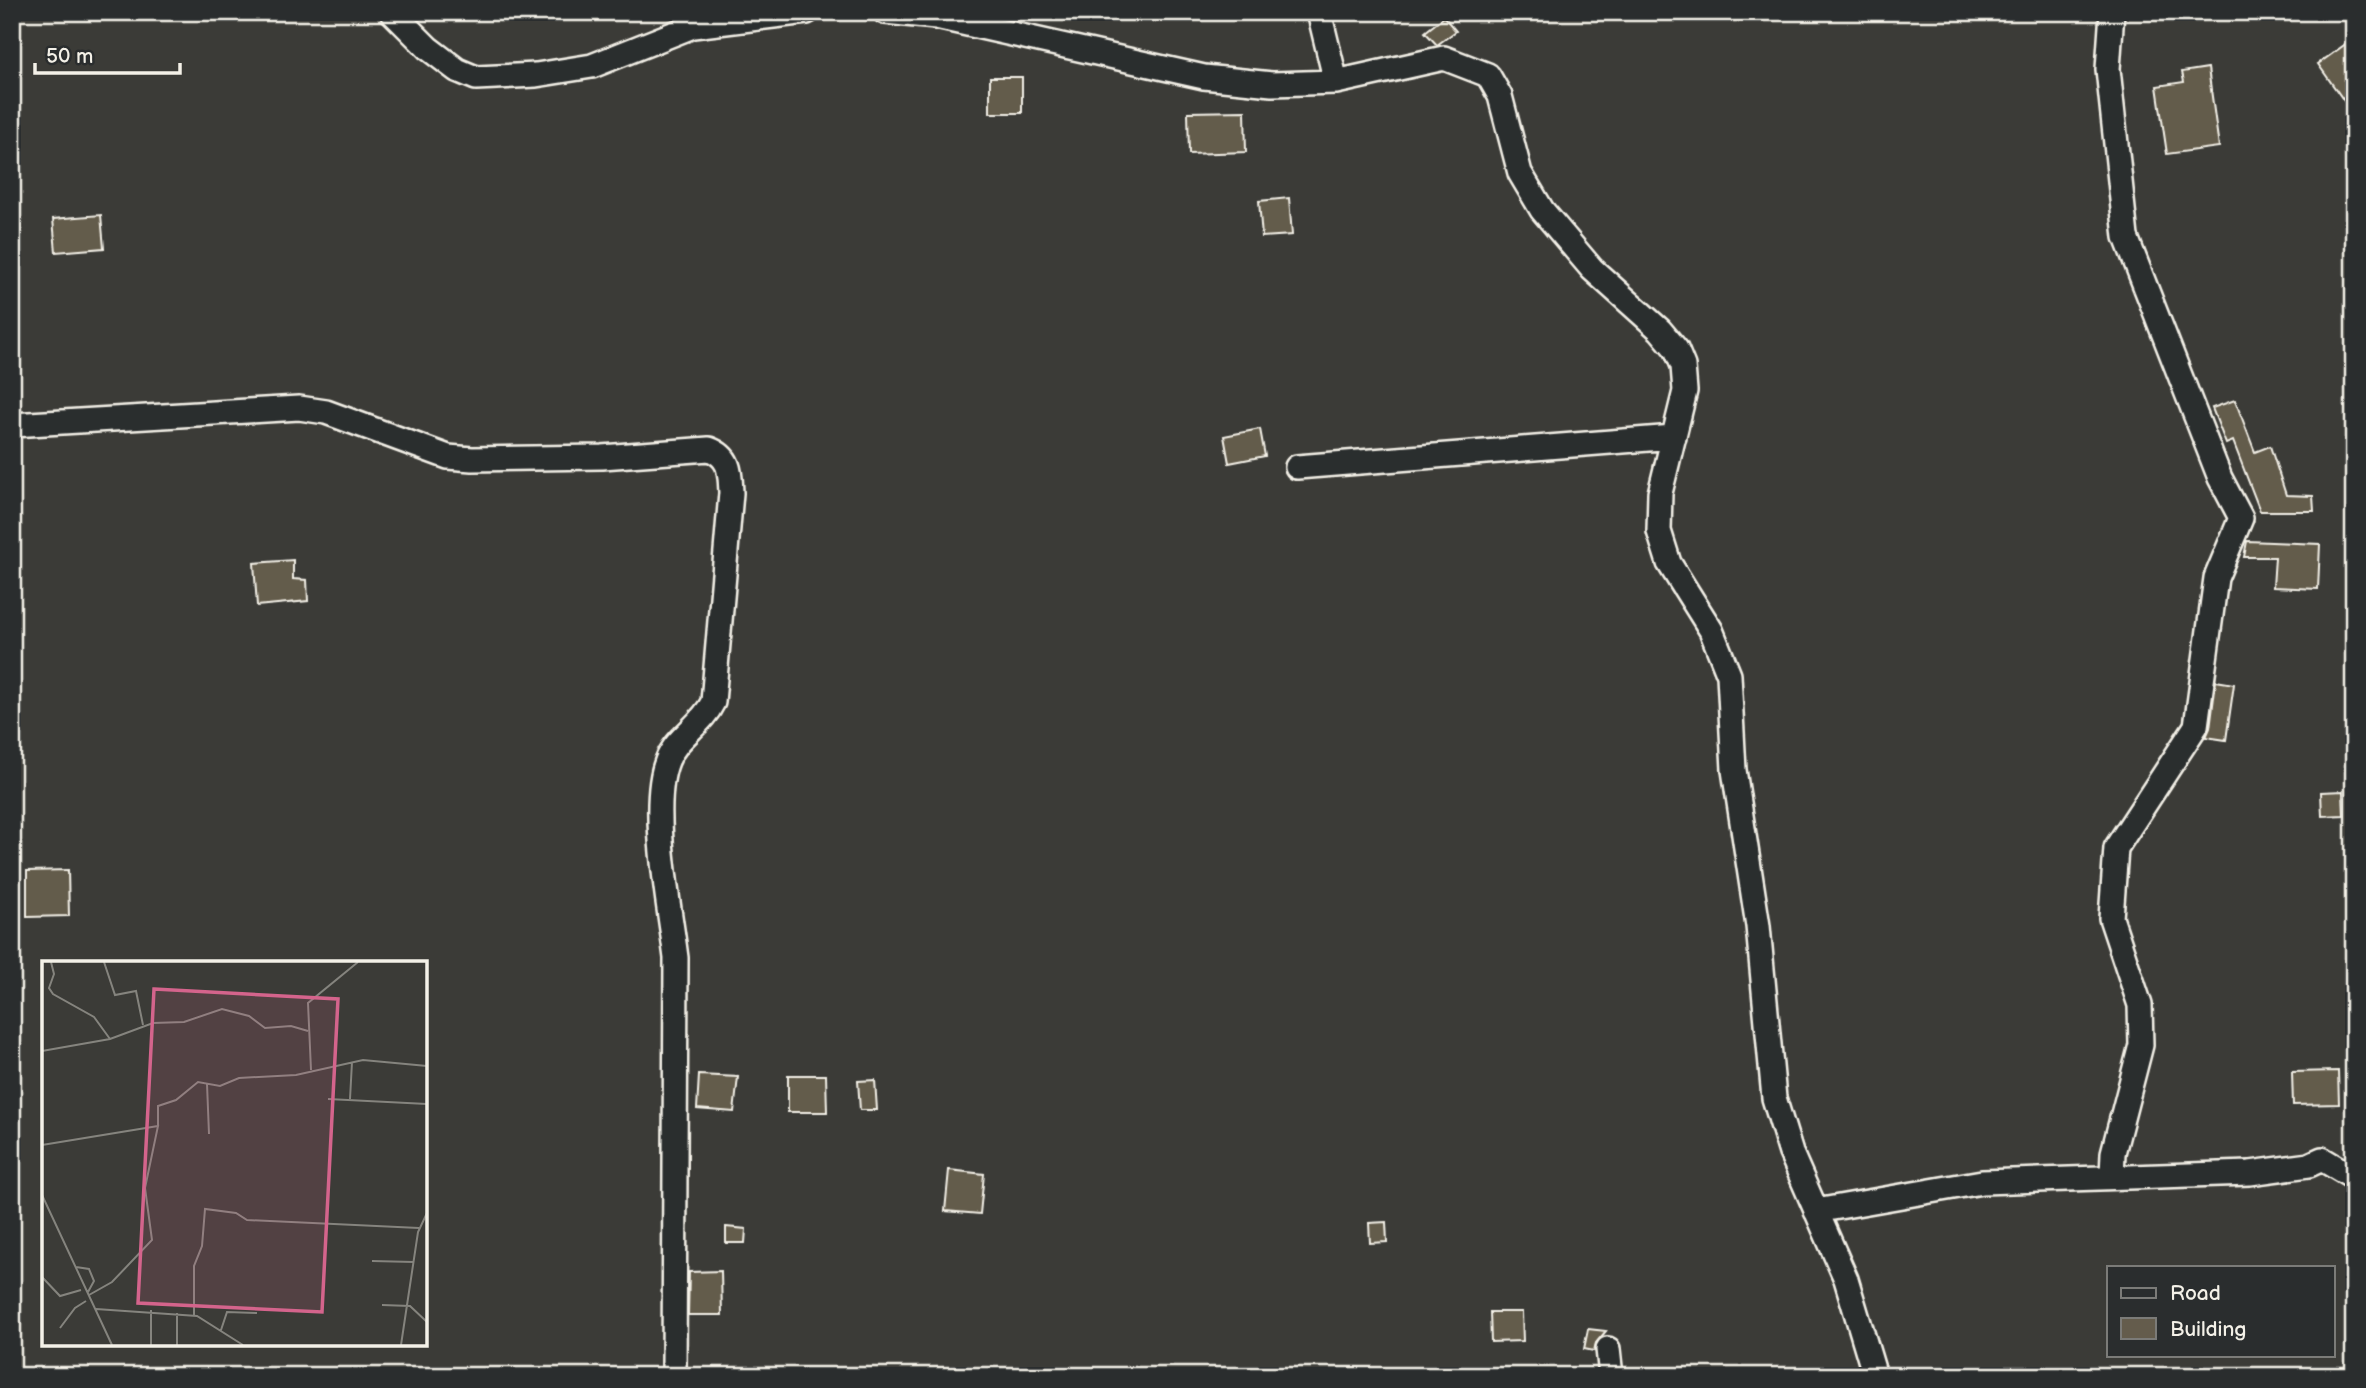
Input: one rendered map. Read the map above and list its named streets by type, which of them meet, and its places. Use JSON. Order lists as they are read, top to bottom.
{
  "legend": ["Road", "Building"],
  "scale_bar": "50 m"
}
